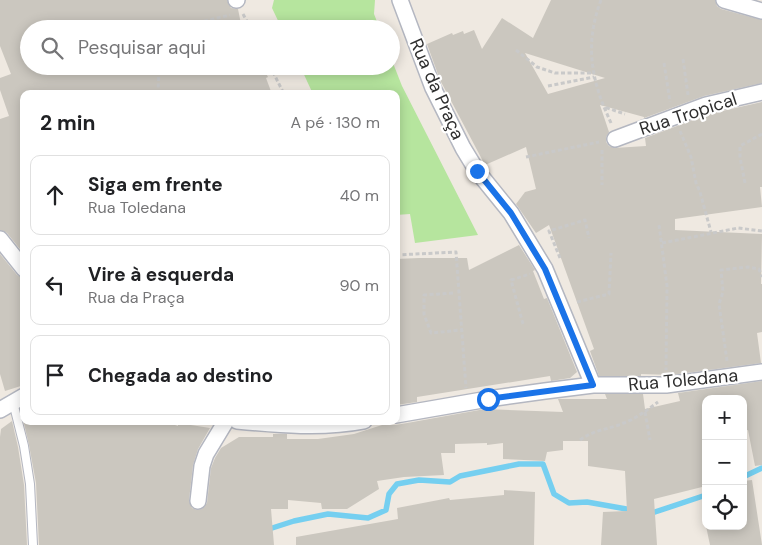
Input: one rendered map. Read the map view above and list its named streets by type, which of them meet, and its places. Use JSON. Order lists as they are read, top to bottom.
{
  "streets": {
    "street": ["Rua da Praça", "Rua Tropical", "Rua Toledana"]
  },
  "crossings": [
    ["Rua da Praça", "Rua Toledana"]
  ],
  "page": {
    "search": "Pesquisar aqui",
    "heading": ["2 min", "A pé · 130 m"],
    "list": [
      ["Siga em frente", "Rua Toledana", "40 m"],
      ["Vire à esquerda", "Rua da Praça", "90 m"],
      "Chegada ao destino"
    ],
    "map_buttons": ["+", "−"]
  }
}
